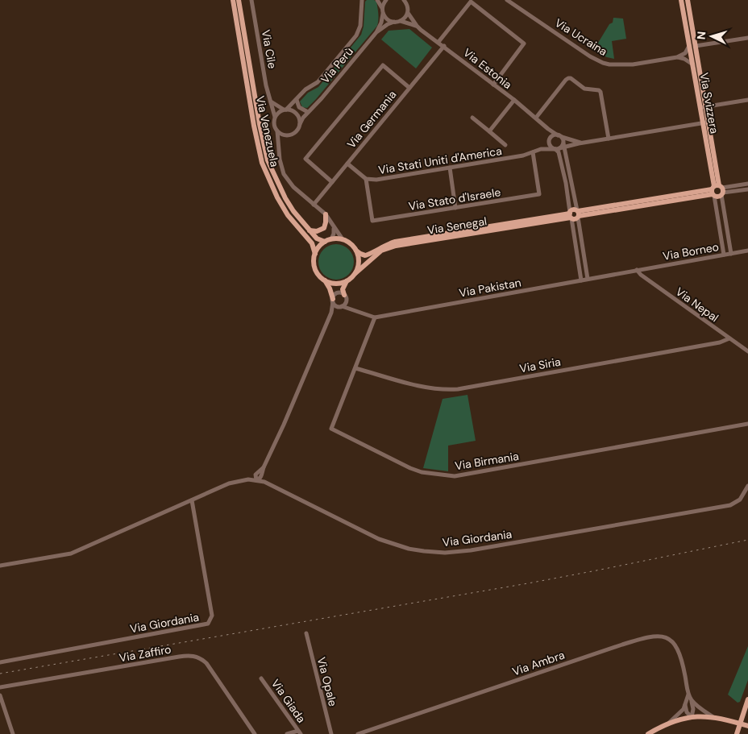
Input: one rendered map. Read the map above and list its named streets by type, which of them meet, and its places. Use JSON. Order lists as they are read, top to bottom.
{
  "streets": {
    "main road": ["Via Svizzera", "Via Venezuela", "Via Senegal"],
    "street": [
      "Via Ucraina",
      "Via Cile",
      "Via Perù",
      "Via Estonia",
      "Via Germania",
      "Via Stati Uniti d'America",
      "Via Stato d'Israele",
      "Via Borneo",
      "Via Pakistan",
      "Via Nepal",
      "Via Siria",
      "Via Birmania",
      "Via Giordania",
      "Via Zaffiro",
      "Via Ambra",
      "Via Opale",
      "Via Giada"
    ]
  },
  "crossings": [
    ["Via Cile", "Via Perù"],
    ["Via Perù", "Via Estonia"],
    ["Via Estonia", "Via Germania"],
    ["Via Estonia", "Via Stati Uniti d'America"],
    ["Via Svizzera", "Via Stati Uniti d'America"],
    ["Via Svizzera", "Via Borneo"],
    ["Via Germania", "Via Stati Uniti d'America"],
    ["Via Venezuela", "Via Senegal"],
    ["Via Stati Uniti d'America", "Via Stato d'Israele"],
    ["Via Borneo", "Via Pakistan"],
    ["Via Borneo", "Via Nepal"],
    ["Via Pakistan", "Via Nepal"],
    ["Via Pakistan", "Via Birmania"],
    ["Via Nepal", "Via Siria"],
    ["Via Siria", "Via Birmania"]
  ],
  "north": "left"
}
